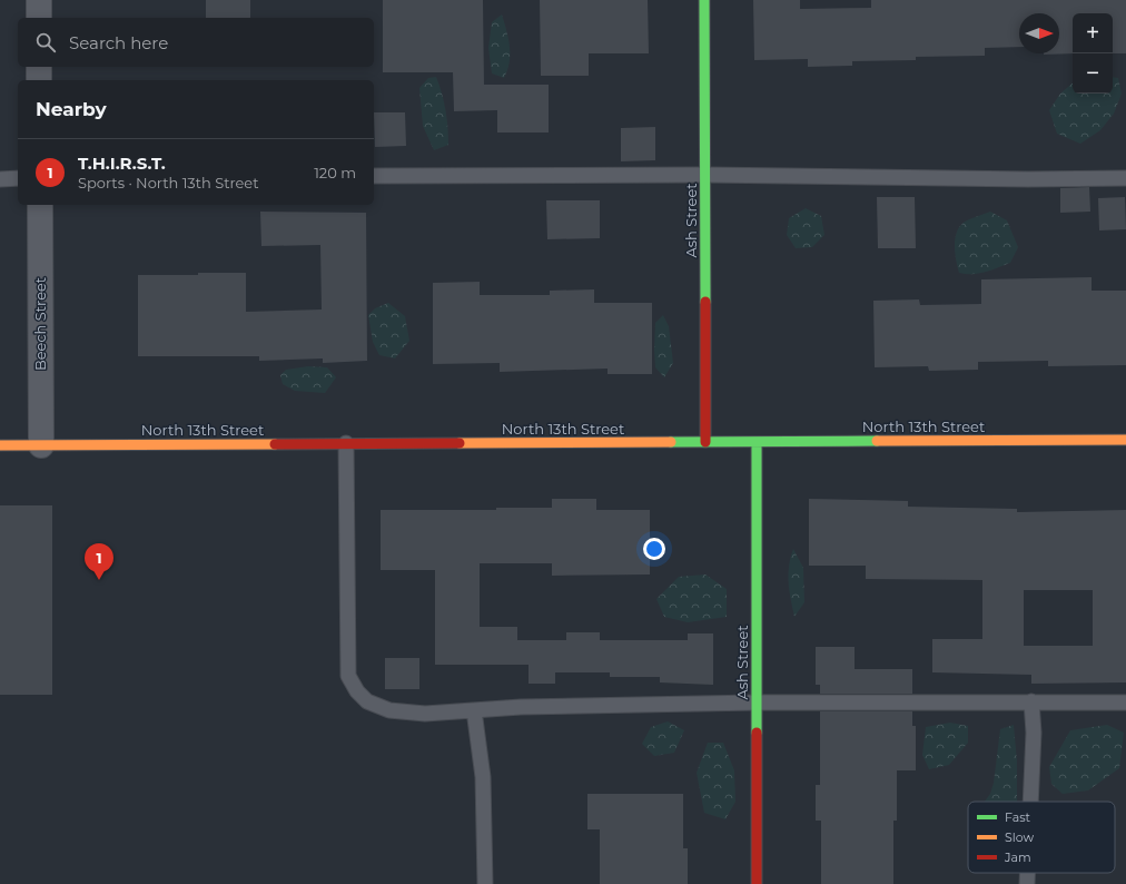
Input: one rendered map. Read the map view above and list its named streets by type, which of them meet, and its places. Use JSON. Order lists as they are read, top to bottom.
{
  "streets": {
    "main road": ["Ash Street", "North 13th Street"],
    "street": ["Beech Street"]
  },
  "crossings": [
    ["Ash Street", "North 13th Street"],
    ["Beech Street", "North 13th Street"]
  ],
  "legend": ["Fast", "Slow", "Jam"],
  "north": "right",
  "page": {
    "map_buttons": ["+", "−"],
    "search": "Search here",
    "heading": "Nearby",
    "list": [
      {
        "mark": "1",
        "name": "T.H.I.R.S.T.",
        "note": "Sports · North 13th Street",
        "value": "120 m"
      }
    ],
    "pins": "1"
  }
}
